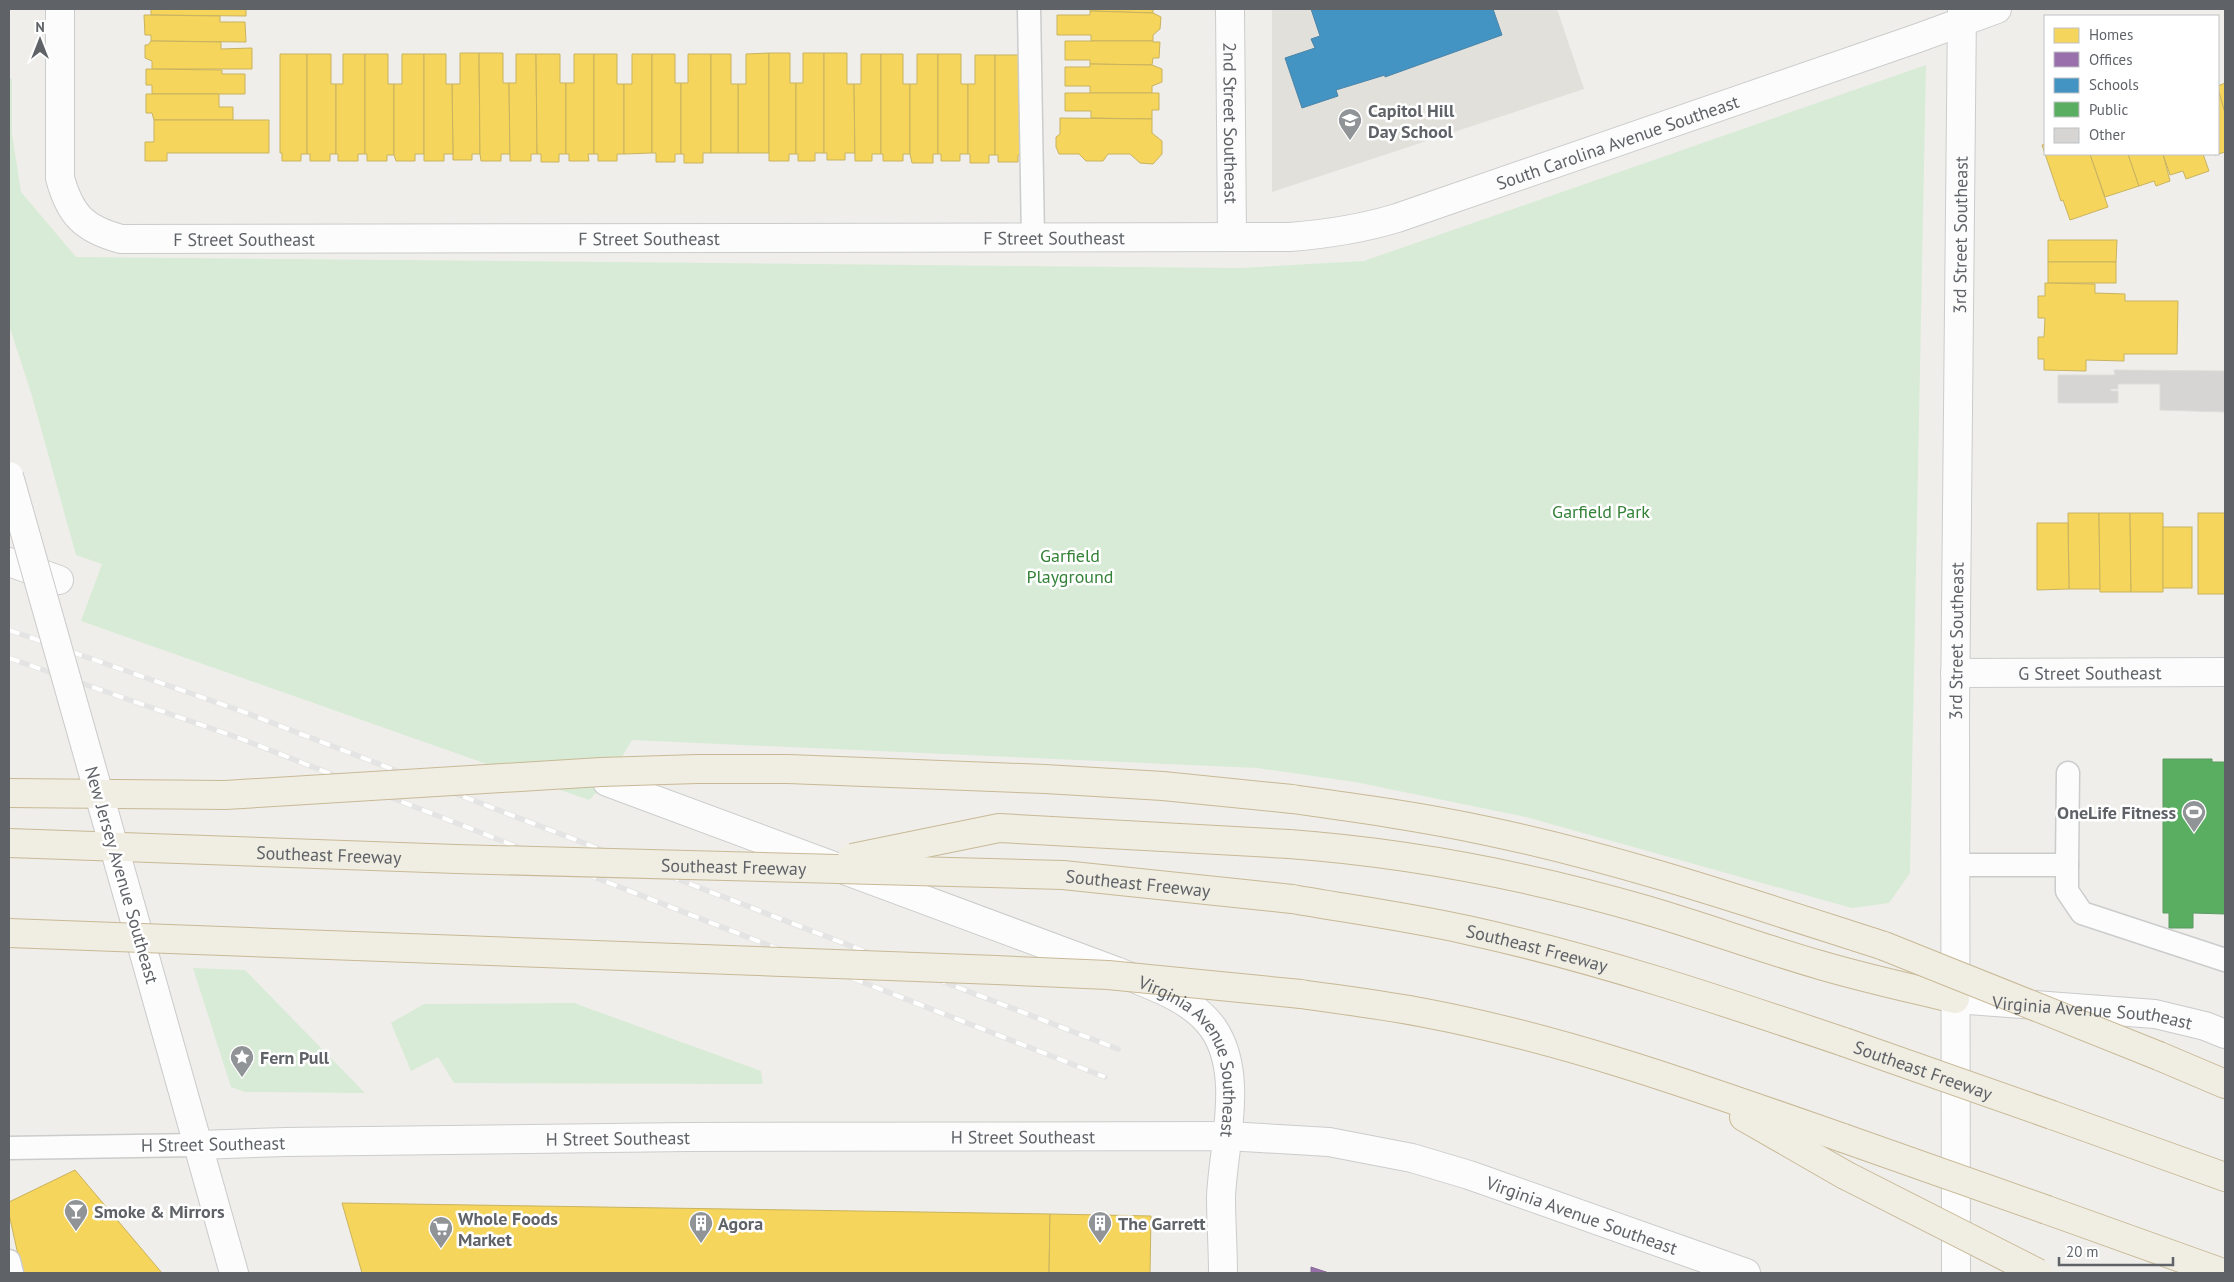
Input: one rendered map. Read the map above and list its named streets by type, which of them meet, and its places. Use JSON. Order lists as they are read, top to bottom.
{
  "streets": {
    "highway": ["Southeast Freeway"],
    "street": [
      "2nd Street Southeast",
      "South Carolina Avenue Southeast",
      "3rd Street Southeast",
      "F Street Southeast",
      "G Street Southeast",
      "New Jersey Avenue Southeast",
      "Virginia Avenue Southeast",
      "H Street Southeast"
    ]
  },
  "crossings": [
    ["2nd Street Southeast", "South Carolina Avenue Southeast"],
    ["2nd Street Southeast", "F Street Southeast"],
    ["South Carolina Avenue Southeast", "3rd Street Southeast"],
    ["South Carolina Avenue Southeast", "F Street Southeast"],
    ["3rd Street Southeast", "G Street Southeast"],
    ["3rd Street Southeast", "Virginia Avenue Southeast"],
    ["New Jersey Avenue Southeast", "H Street Southeast"],
    ["Virginia Avenue Southeast", "H Street Southeast"]
  ],
  "parks": ["Garfield Park", "Garfield Playground"],
  "places": {
    "school or university": ["Capitol Hill Day School"],
    "sports": ["OneLife Fitness"],
    "place": ["Fern Pull"],
    "bar": ["Smoke & Mirrors"],
    "building": ["Agora", "The Garrett"],
    "supermarket": ["Whole Foods Market"]
  },
  "legend": [
    "Homes",
    "Offices",
    "Schools",
    "Public",
    "Other"
  ],
  "scale_bar": "20 m",
  "north": "top"
}
